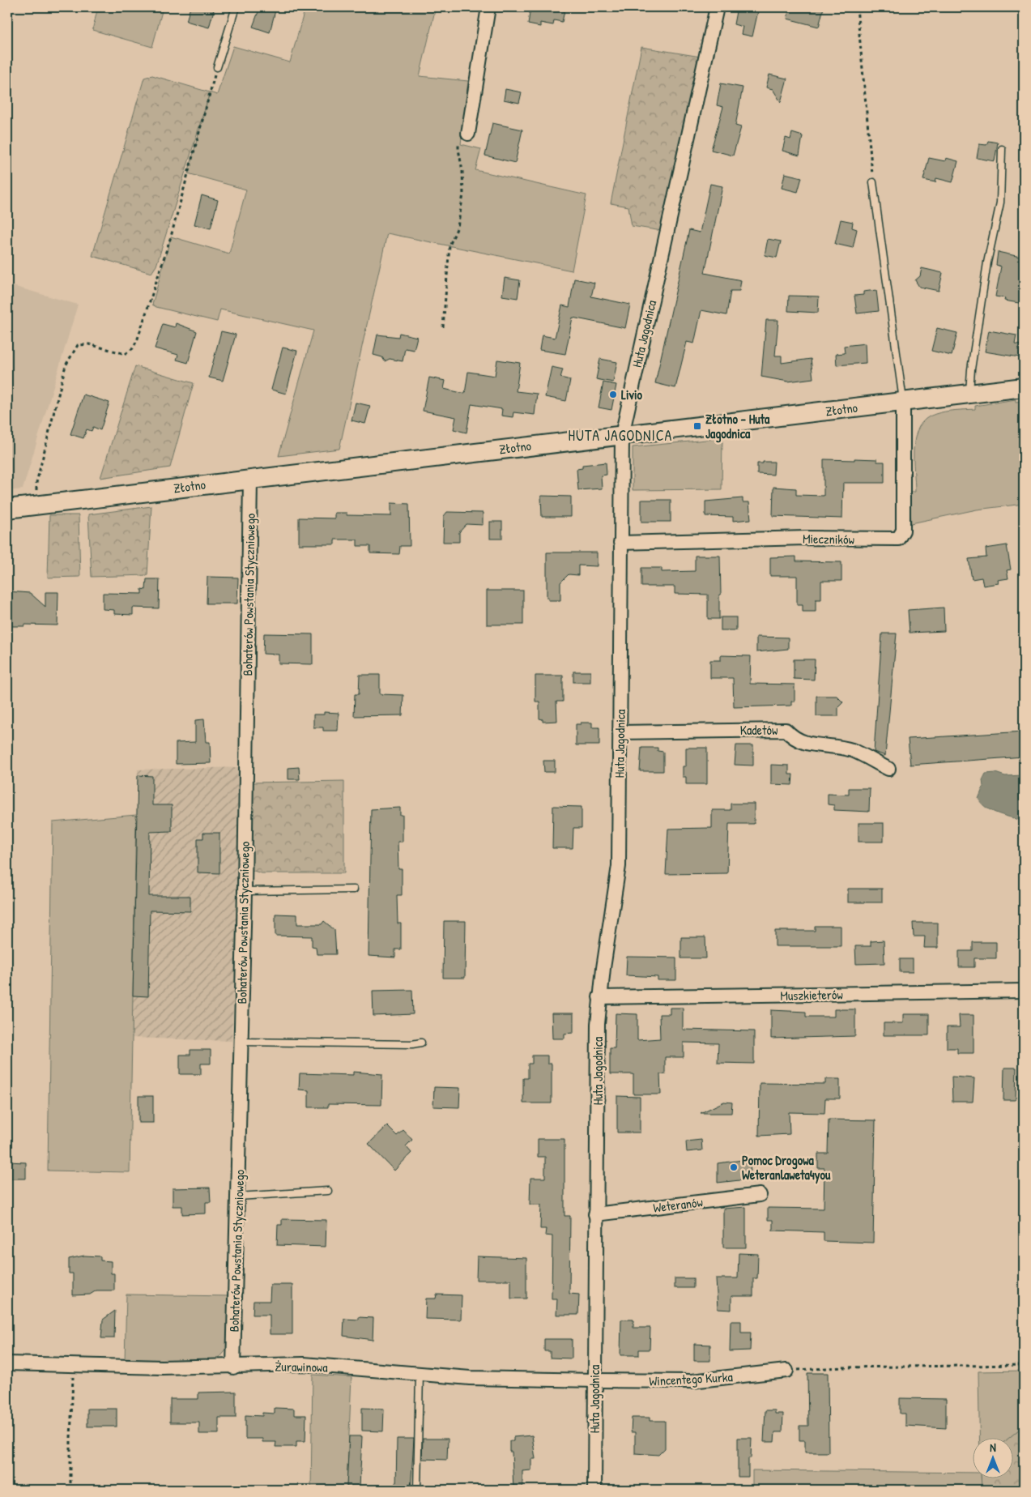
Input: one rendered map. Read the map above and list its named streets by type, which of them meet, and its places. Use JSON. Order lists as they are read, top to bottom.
{
  "streets": {
    "street": [
      "Huta Jagodnica",
      "Złotno",
      "Mieczników",
      "Bohaterów Powstania Styczniowego",
      "Kadetów",
      "Muszkieterów",
      "Weteranów",
      "Żurawinowa",
      "Wincentego Kurka"
    ]
  },
  "crossings": [
    ["Huta Jagodnica", "Złotno"],
    ["Huta Jagodnica", "Mieczników"],
    ["Huta Jagodnica", "Kadetów"],
    ["Huta Jagodnica", "Muszkieterów"],
    ["Huta Jagodnica", "Weteranów"],
    ["Huta Jagodnica", "Żurawinowa"],
    ["Huta Jagodnica", "Wincentego Kurka"],
    ["Złotno", "Mieczników"],
    ["Złotno", "Bohaterów Powstania Styczniowego"],
    ["Bohaterów Powstania Styczniowego", "Żurawinowa"],
    ["Żurawinowa", "Wincentego Kurka"]
  ],
  "districts": ["HUTA JAGODNICA"],
  "places": {
    "other": ["Livio", "Pomoc Drogowa Weteranlaweta4you"],
    "transit": ["Złotno - Huta Jagodnica"]
  },
  "north": "top"
}
